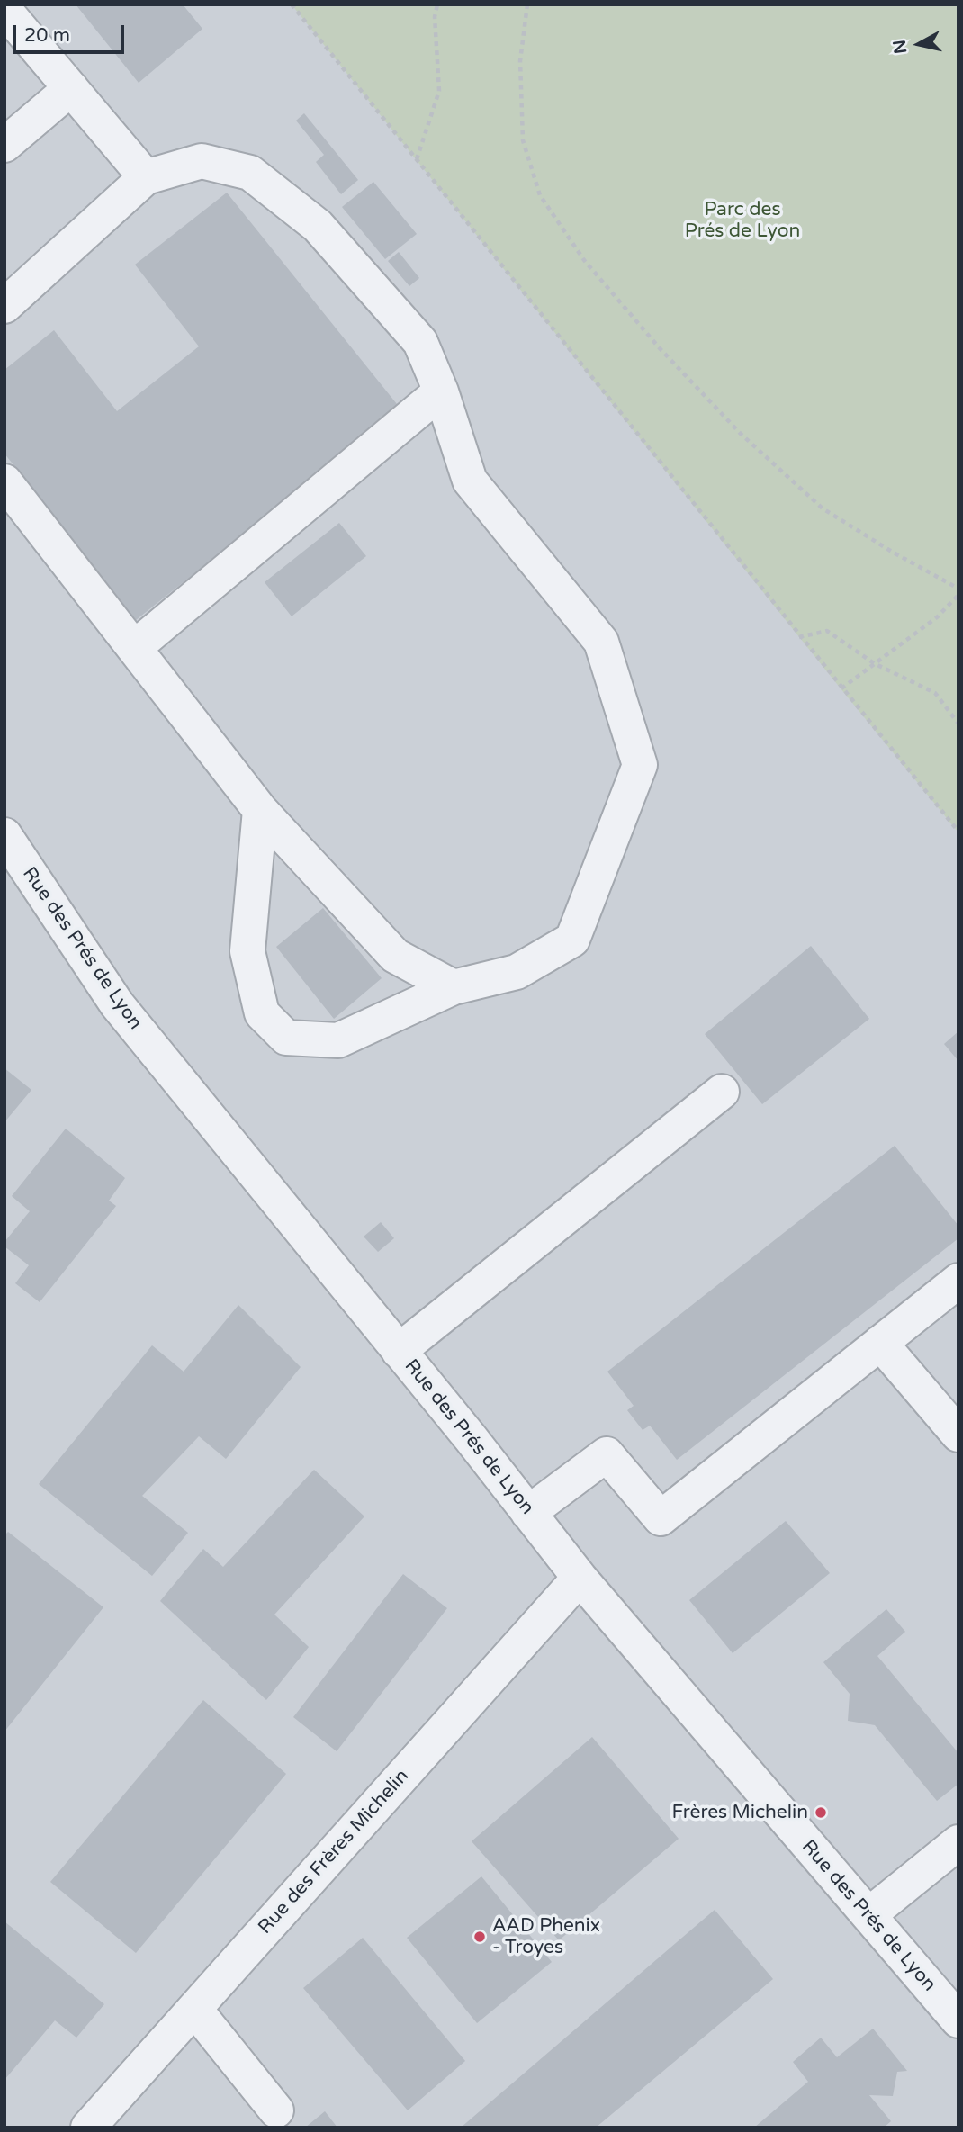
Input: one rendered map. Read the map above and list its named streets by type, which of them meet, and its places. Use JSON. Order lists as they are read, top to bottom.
{
  "streets": {
    "street": ["Rue des Prés de Lyon", "Rue des Frères Michelin"]
  },
  "crossings": [
    ["Rue des Prés de Lyon", "Rue des Frères Michelin"]
  ],
  "parks": ["Parc des Prés de Lyon"],
  "places": ["Frères Michelin", "AAD Phenix - Troyes"],
  "scale_bar": "20 m",
  "north": "left"
}
